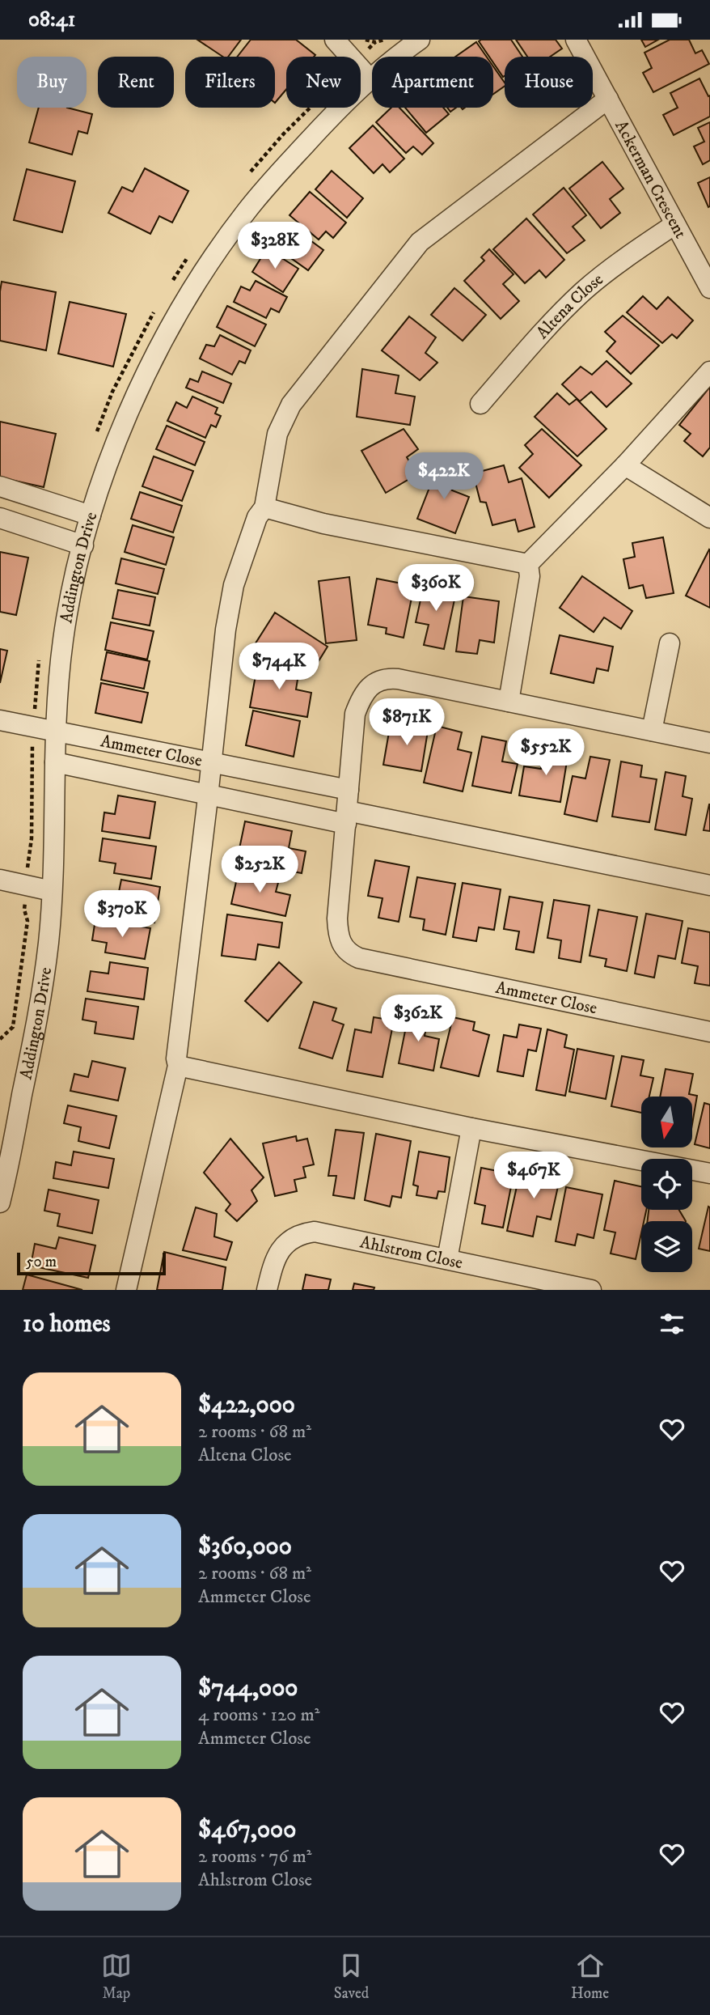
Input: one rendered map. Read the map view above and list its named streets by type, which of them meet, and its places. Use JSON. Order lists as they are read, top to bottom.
{
  "streets": {
    "street": [
      "Ackerman Crescent",
      "Altena Close",
      "Addington Drive",
      "Ammeter Close",
      "Ahlstrom Close"
    ]
  },
  "crossings": [
    ["Ackerman Crescent", "Altena Close"],
    ["Addington Drive", "Ammeter Close"]
  ],
  "scale_bar": "50 m",
  "north": "bottom",
  "page": {
    "status": "08:41",
    "chip": [
      "Buy",
      "Rent",
      "Filters",
      "New",
      "Apartment",
      "House"
    ],
    "price": [
      "$328K",
      "$422K",
      "$360K",
      "$744K",
      "$871K",
      "$552K",
      "$252K",
      "$370K",
      "$362K",
      "$467K"
    ],
    "scale": "50 m",
    "heading": "10 homes",
    "list": [
      {
        "name": "$422,000",
        "note": "2 rooms · 68 m² · Altena Close"
      },
      {
        "name": "$360,000",
        "note": "2 rooms · 68 m² · Ammeter Close"
      },
      {
        "name": "$744,000",
        "note": "4 rooms · 120 m² · Ammeter Close"
      },
      {
        "name": "$467,000",
        "note": "2 rooms · 76 m² · Ahlstrom Close"
      }
    ],
    "tabs": ["Map", "Saved", "Home"]
  }
}
